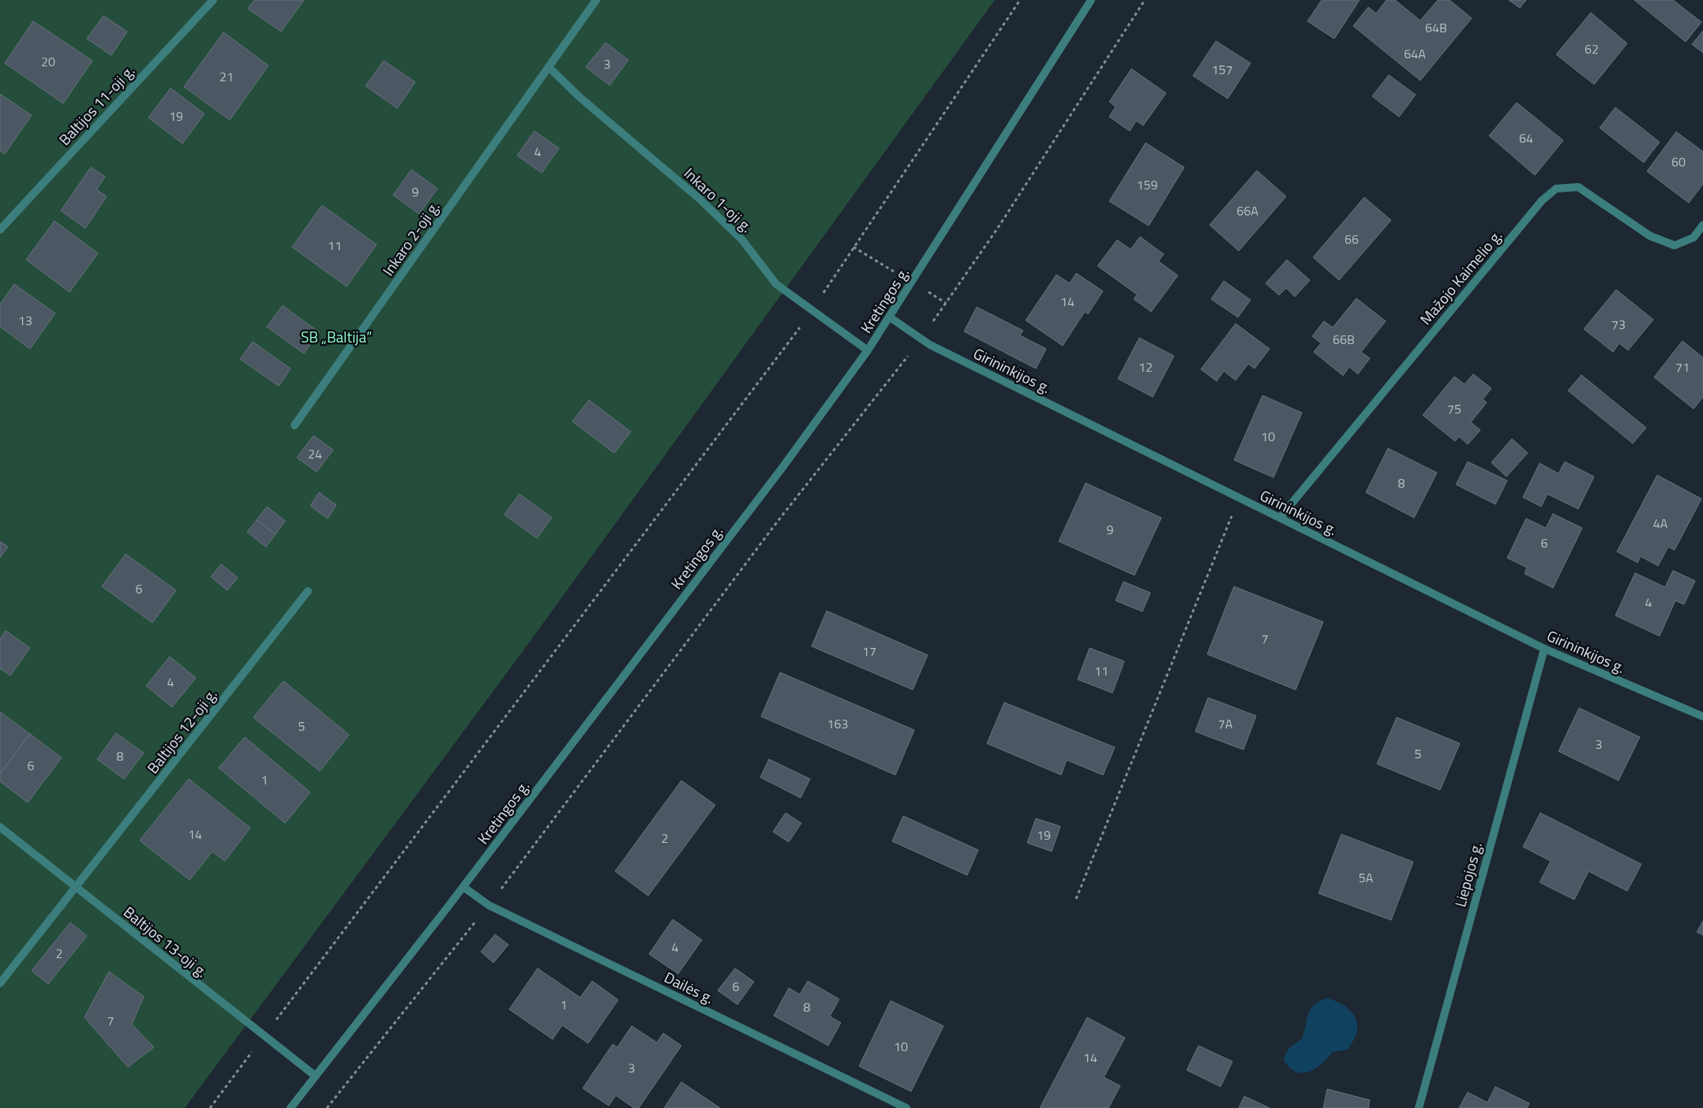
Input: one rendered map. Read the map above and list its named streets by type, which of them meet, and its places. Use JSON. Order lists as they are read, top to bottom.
{
  "streets": {
    "street": [
      "Baltijos 11-oji g.",
      "Inkaro 1-oji g.",
      "Inkaro 2-oji g.",
      "Mažojo Kaimelio g.",
      "Kretingos g.",
      "Girininkijos g.",
      "Baltijos 12-oji g.",
      "Liepojos g.",
      "Baltijos 13-oji g.",
      "Dailės g."
    ]
  },
  "crossings": [
    ["Inkaro 1-oji g.", "Inkaro 2-oji g."],
    ["Inkaro 1-oji g.", "Kretingos g."],
    ["Mažojo Kaimelio g.", "Girininkijos g."],
    ["Kretingos g.", "Girininkijos g."],
    ["Kretingos g.", "Baltijos 13-oji g."],
    ["Kretingos g.", "Dailės g."],
    ["Girininkijos g.", "Liepojos g."],
    ["Baltijos 12-oji g.", "Baltijos 13-oji g."]
  ],
  "parks": ["SB „Baltija“"],
  "house_numbers": [
    "64B",
    "62",
    "64A",
    "20",
    "3",
    "157",
    "21",
    "19",
    "64",
    "4",
    "60",
    "159",
    "9",
    "66A",
    "66",
    "11",
    "14",
    "13",
    "73",
    "66B",
    "12",
    "71",
    "75",
    "10",
    "24",
    "8",
    "4A",
    "9",
    "6",
    "6",
    "4",
    "7",
    "17",
    "11",
    "4",
    "163",
    "7A",
    "5",
    "3",
    "5",
    "8",
    "6",
    "1",
    "14",
    "19",
    "2",
    "5A",
    "4",
    "2",
    "6",
    "1",
    "8",
    "7",
    "10",
    "14",
    "3"
  ]
}
